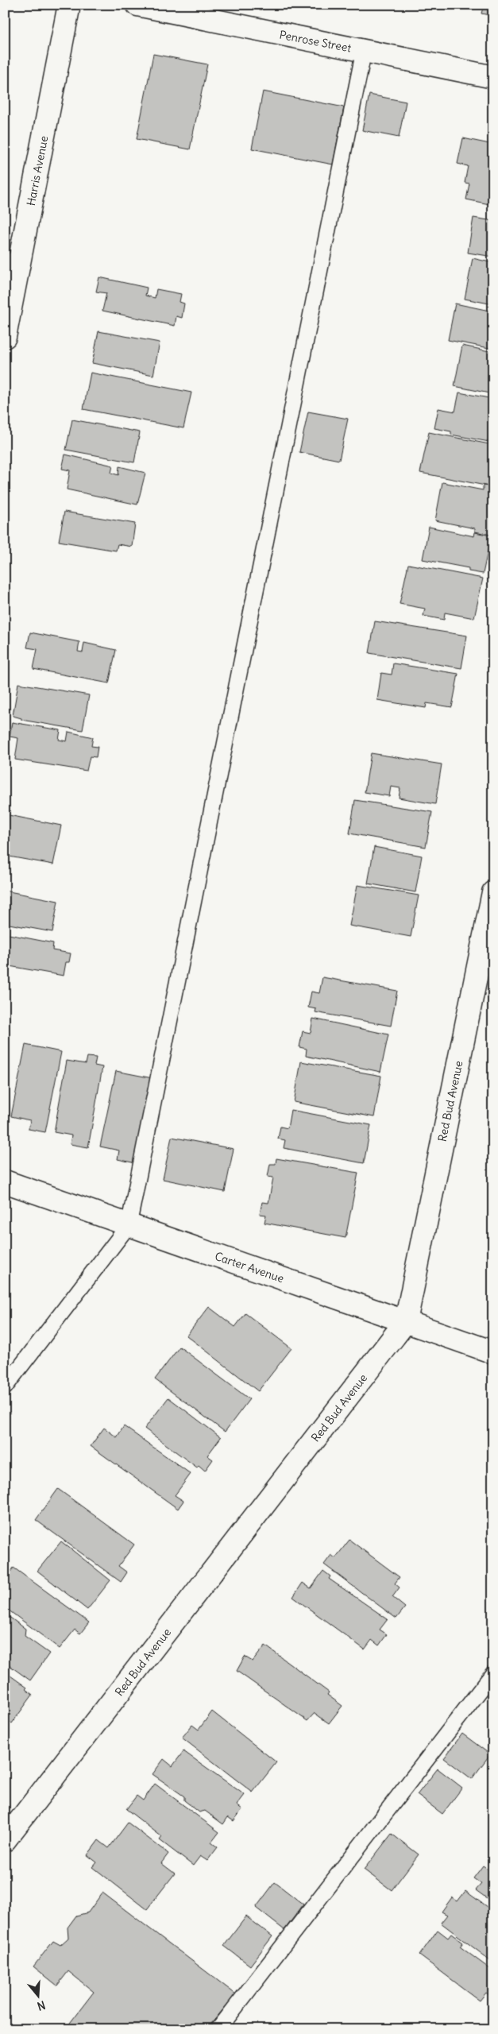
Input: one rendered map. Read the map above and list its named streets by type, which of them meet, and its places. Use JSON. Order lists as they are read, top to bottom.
{
  "streets": {
    "street": [
      "Penrose Street",
      "Harris Avenue",
      "Red Bud Avenue",
      "Carter Avenue"
    ]
  },
  "crossings": [
    ["Red Bud Avenue", "Carter Avenue"]
  ],
  "north": "bottom"
}
